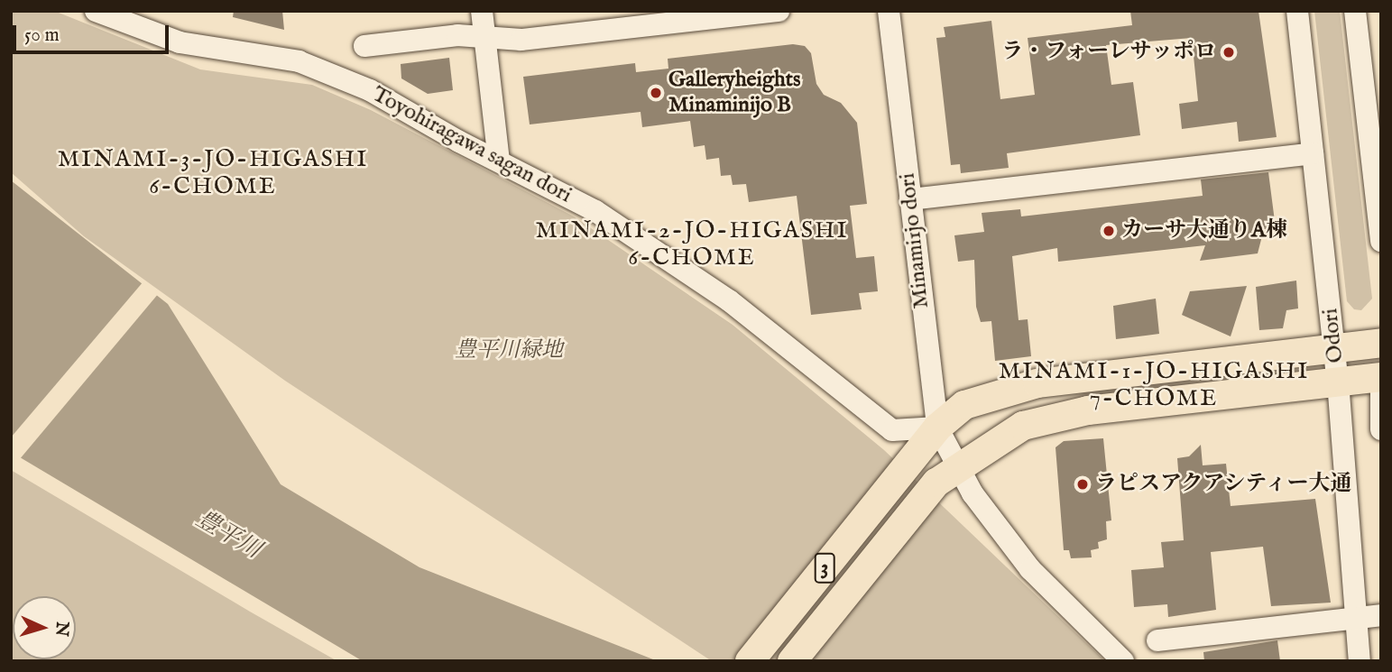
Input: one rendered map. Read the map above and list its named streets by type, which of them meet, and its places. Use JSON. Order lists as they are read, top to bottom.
{
  "streets": {
    "main road": ["3"],
    "street": ["Toyohiragawa sagan dori", "Minami1jo dori", "Odori"]
  },
  "crossings": [
    ["Toyohiragawa sagan dori", "Minami1jo dori"],
    ["Toyohiragawa sagan dori", "3"],
    ["Minami1jo dori", "3"],
    ["Odori", "3"]
  ],
  "districts": ["MINAMI-3-JO-HIGASHI 6-CHOME", "MINAMI-2-JO-HIGASHI 6-CHOME", "MINAMI-1-JO-HIGASHI 7-CHOME"],
  "water": ["豊平川"],
  "parks": ["豊平川緑地"],
  "places": [
    "ラ・フォーレサッポロ",
    "Galleryheights Minaminijo B",
    "カーサ大通りA棟",
    "ラピスアクアシティー大通"
  ],
  "scale_bar": "50 m",
  "north": "right"
}
